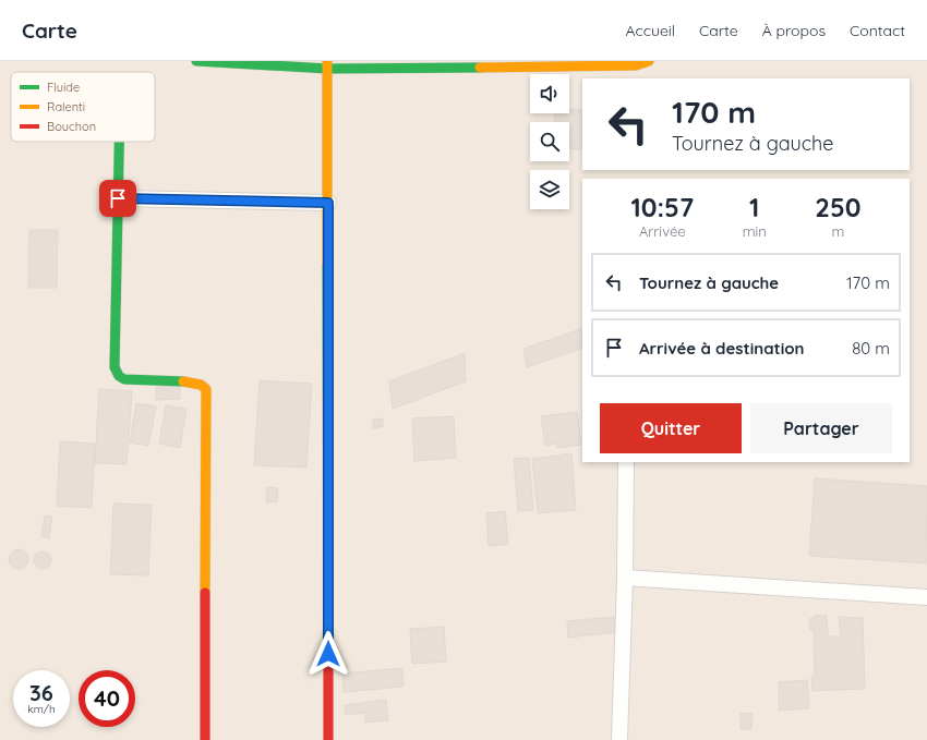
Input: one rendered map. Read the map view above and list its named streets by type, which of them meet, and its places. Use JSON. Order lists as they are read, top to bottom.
{
  "legend": ["Fluide", "Ralenti", "Bouchon"],
  "page": {
    "header": "Carte",
    "nav": [
      "Accueil",
      "Carte",
      "À propos",
      "Contact"
    ],
    "turn": ["170 m", "Tournez à gauche"],
    "eta": [
      "10:57",
      "Arrivée",
      "1",
      "min",
      "250",
      "m"
    ],
    "list": [
      {
        "name": "Tournez à gauche",
        "value": "170 m"
      },
      {
        "name": "Arrivée à destination",
        "value": "80 m"
      }
    ],
    "buttons": ["Quitter", "Partager"],
    "speed": "36 km/h",
    "limit": "40"
  }
}
